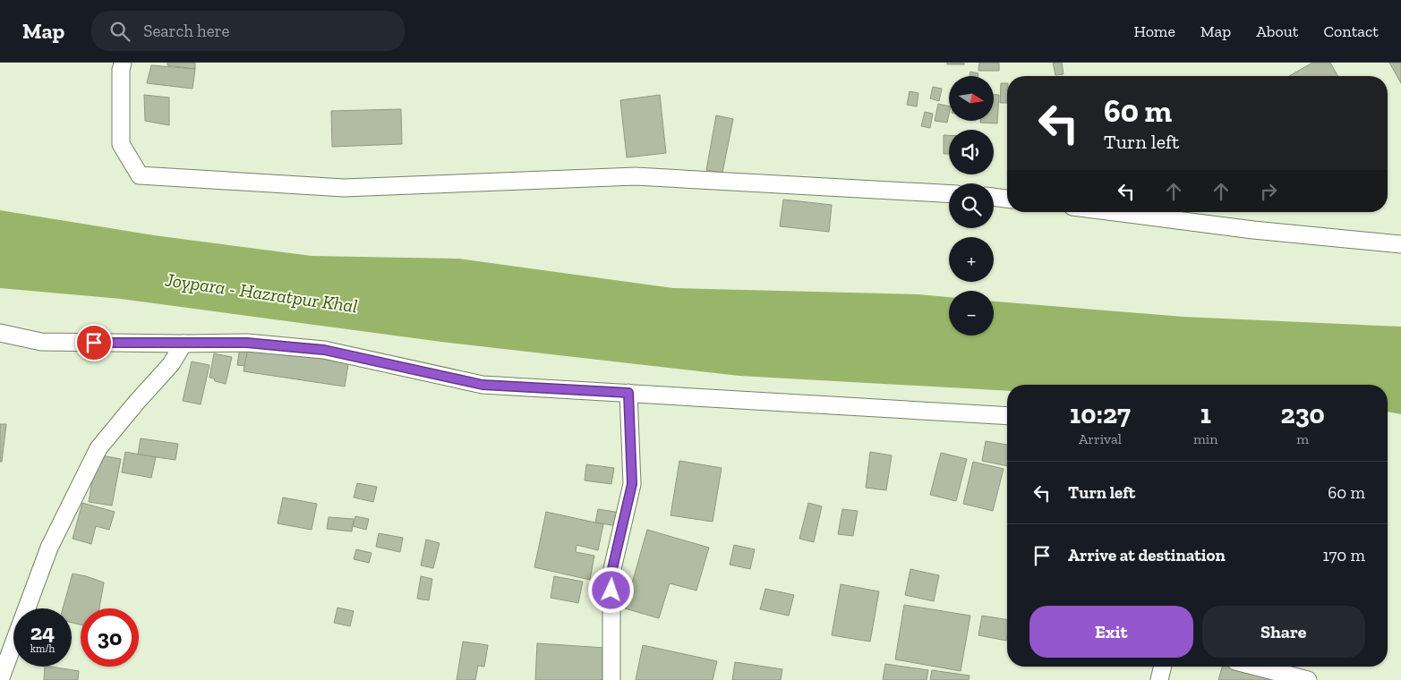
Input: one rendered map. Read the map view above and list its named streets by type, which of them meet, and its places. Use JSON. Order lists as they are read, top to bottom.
{
  "water": ["Joypara - Hazratpur Khal"],
  "north": "right",
  "page": {
    "header": "Map",
    "search": "Search here",
    "nav": [
      "Home",
      "Map",
      "About",
      "Contact"
    ],
    "map_buttons": ["+", "−"],
    "turn": ["60 m", "Turn left"],
    "eta": [
      "10:27",
      "Arrival",
      "1",
      "min",
      "230",
      "m"
    ],
    "list": [
      {
        "name": "Turn left",
        "value": "60 m"
      },
      {
        "name": "Arrive at destination",
        "value": "170 m"
      }
    ],
    "buttons": ["Exit", "Share"],
    "speed": "24 km/h",
    "limit": "30"
  }
}
